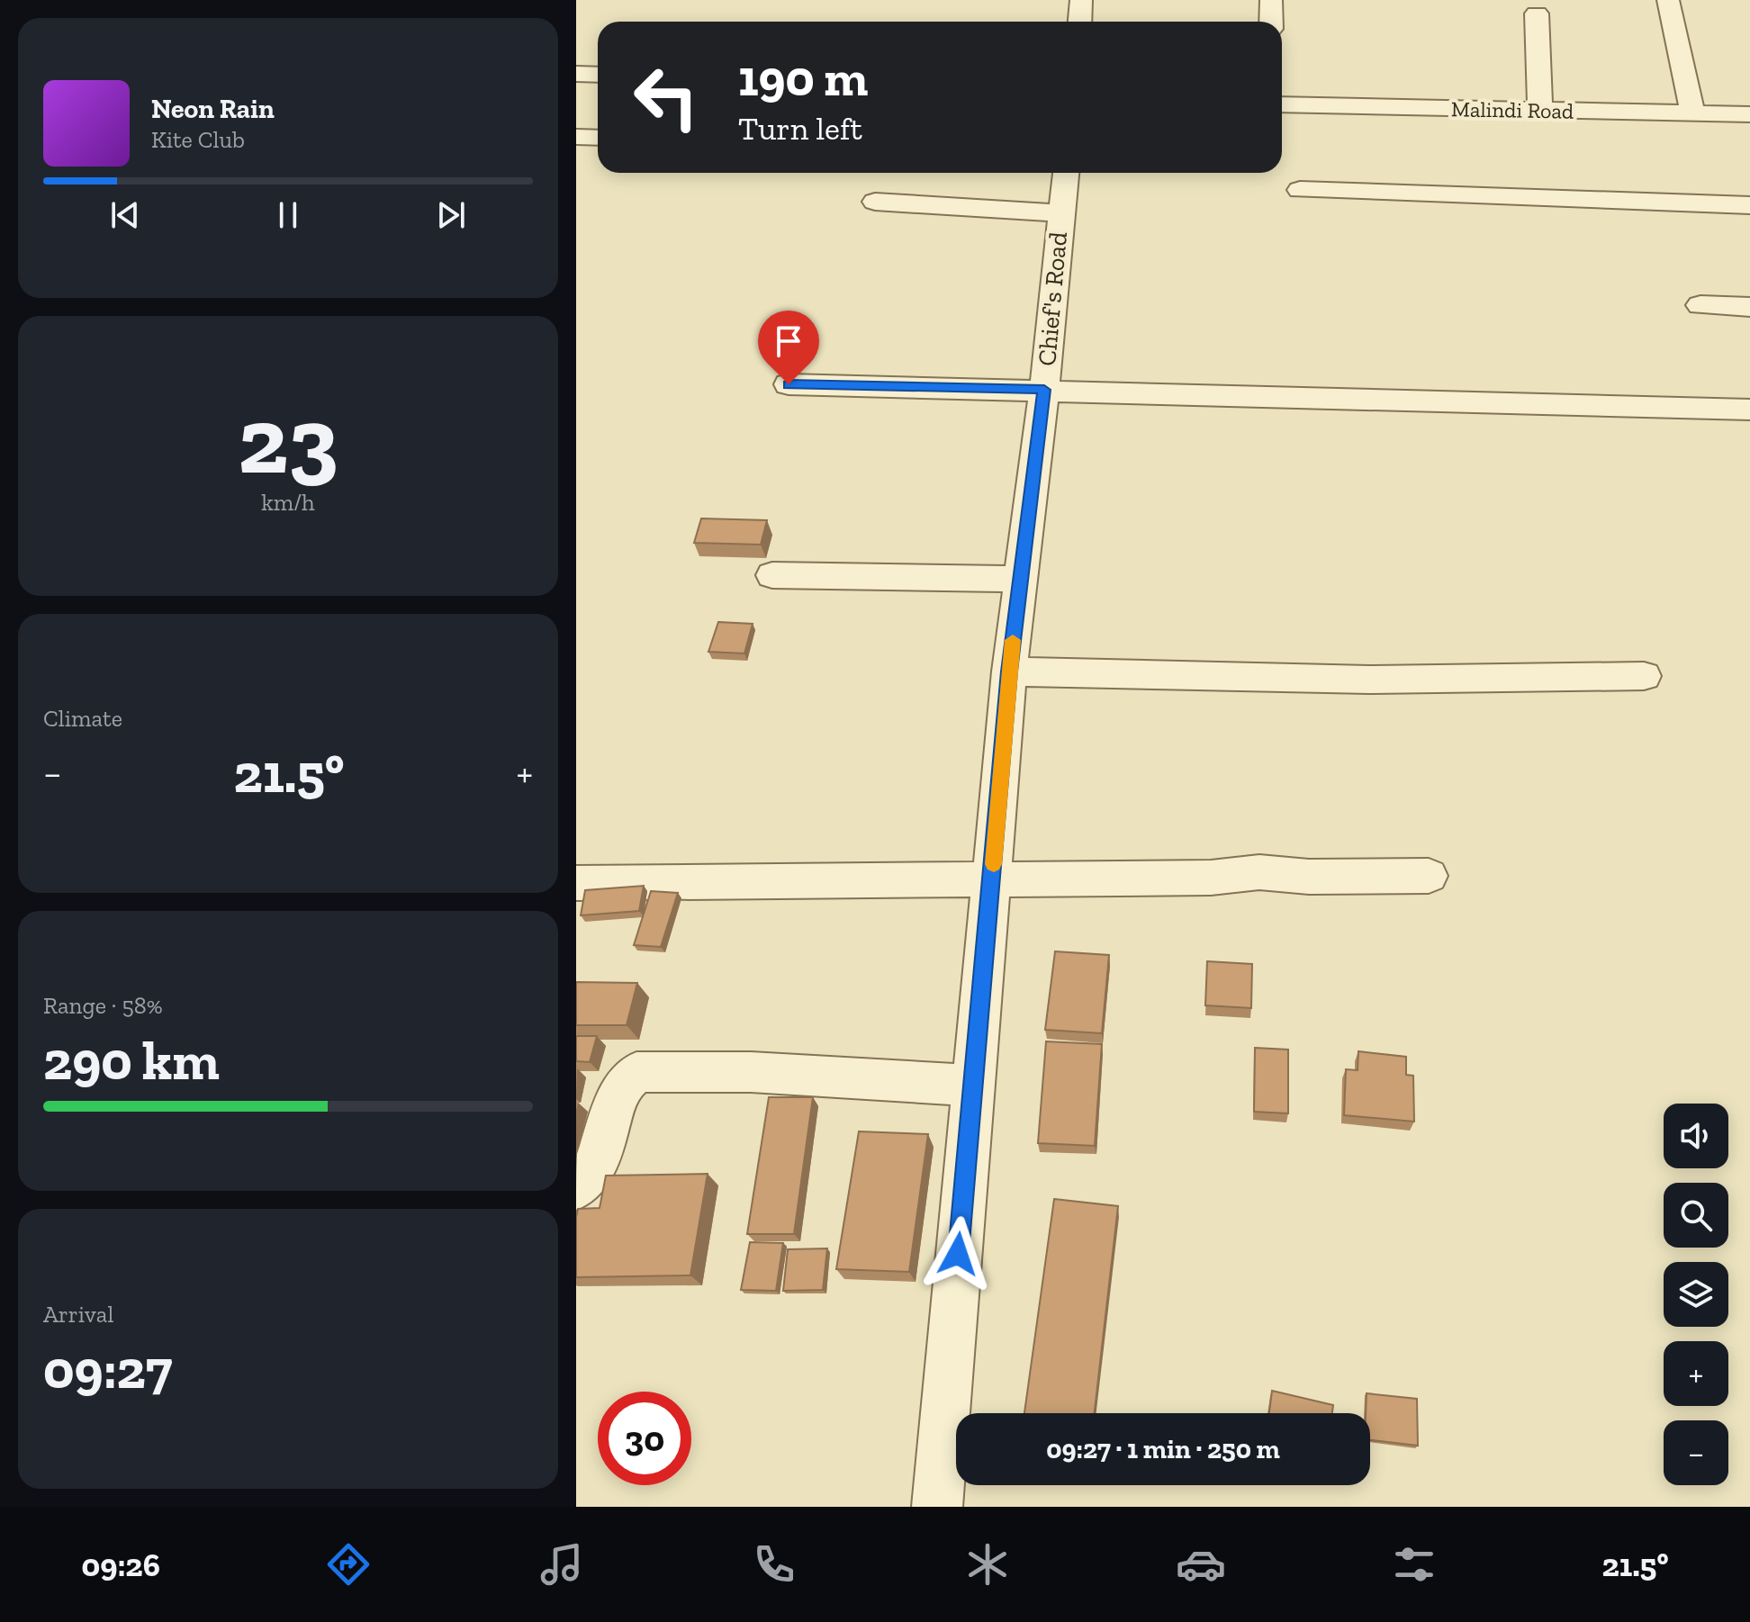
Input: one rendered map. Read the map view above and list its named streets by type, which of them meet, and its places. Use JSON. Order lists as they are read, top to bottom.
{
  "streets": {
    "street": ["Malindi Road", "Chief's Road"]
  },
  "page": {
    "turn": ["190 m", "Turn left"],
    "song": ["Neon Rain", "Kite Club"],
    "tile": [
      ["23", "km/h"],
      "Climate",
      ["Range · 58%", "290 km"],
      ["Arrival", "09:27"]
    ],
    "heat": ["−", "21.5°", "+"],
    "map_buttons": ["+", "−"],
    "limit": "30",
    "trip": "09:27 · 1 min · 250 m",
    "tabs": ["09:26", "21.5°"]
  }
}
